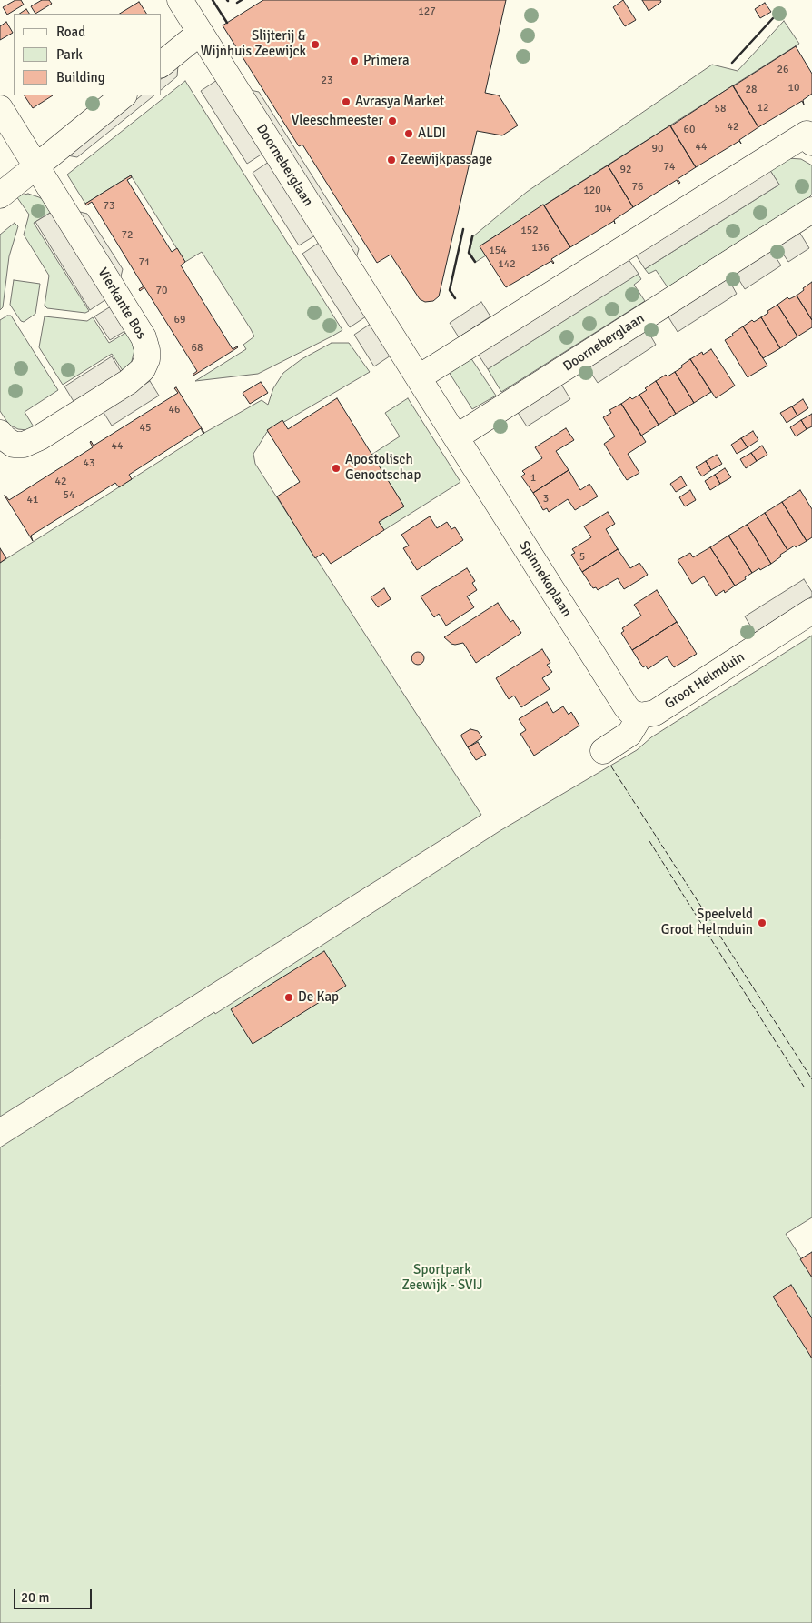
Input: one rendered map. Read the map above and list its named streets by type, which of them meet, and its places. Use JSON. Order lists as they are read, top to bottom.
{
  "streets": {
    "street": [
      "Doorneberglaan",
      "Vierkante Bos",
      "Spinnekoplaan",
      "Groot Helmduin"
    ]
  },
  "crossings": [
    ["Doorneberglaan", "Spinnekoplaan"],
    ["Spinnekoplaan", "Groot Helmduin"]
  ],
  "parks": ["Sportpark Zeewijk - SVIJ"],
  "places": [
    "Slijterij & Wijnhuis Zeewijck",
    "Primera",
    "Avrasya Market",
    "Vleeschmeester",
    "ALDI",
    "Zeewijkpassage",
    "Apostolisch Genootschap",
    "Speelveld Groot Helmduin",
    "De Kap"
  ],
  "house_numbers": [
    "127",
    "26",
    "23",
    "10",
    "28",
    "12",
    "58",
    "42",
    "60",
    "44",
    "90",
    "74",
    "92",
    "76",
    "120",
    "73",
    "104",
    "152",
    "72",
    "136",
    "154",
    "71",
    "142",
    "70",
    "69",
    "68",
    "46",
    "45",
    "44",
    "43",
    "1",
    "42",
    "54",
    "3",
    "41",
    "5"
  ],
  "legend": ["Road", "Park", "Building"],
  "scale_bar": "20 m"
}
